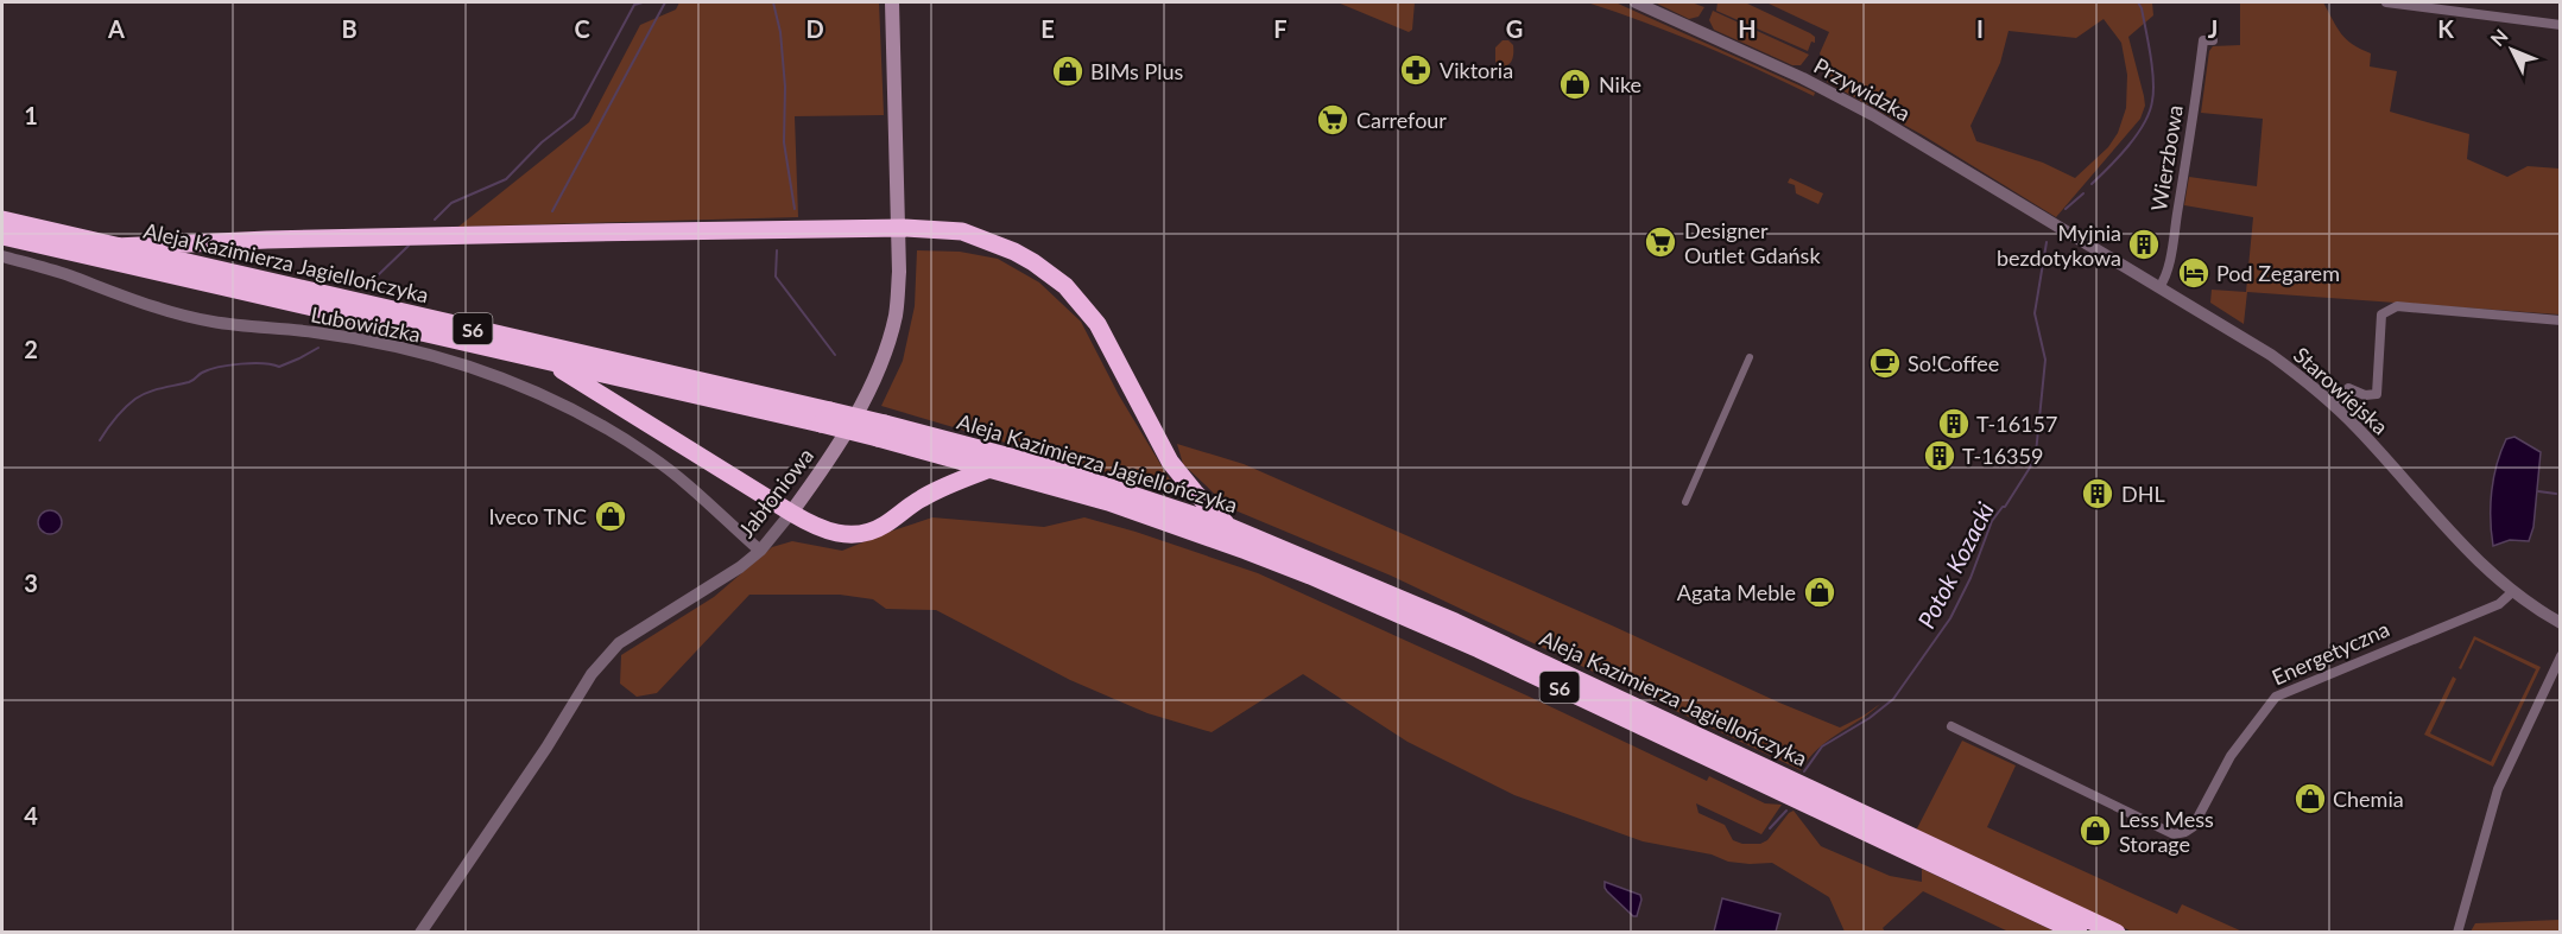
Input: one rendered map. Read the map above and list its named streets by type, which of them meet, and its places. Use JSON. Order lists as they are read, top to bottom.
{
  "streets": {
    "highway": ["Aleja Kazimierza Jagiellończyka", "S6"],
    "main road": ["Jabłoniowa"],
    "street": [
      "Przywidzka",
      "Wierzbowa",
      "Lubowidzka",
      "Starowiejska",
      "Energetyczna"
    ]
  },
  "crossings": [
    ["Przywidzka", "Starowiejska"],
    ["Wierzbowa", "Starowiejska"],
    ["Lubowidzka", "Jabłoniowa"],
    ["Starowiejska", "Energetyczna"]
  ],
  "water": ["Potok Kozacki"],
  "places": {
    "pharmacy": ["Viktoria"],
    "shop": [
      "BIMs Plus",
      "Nike",
      "Iveco TNC",
      "Agata Meble",
      "Chemia",
      "Less Mess Storage"
    ],
    "supermarket": ["Carrefour", "Designer Outlet Gdańsk"],
    "building": [
      "Myjnia bezdotykowa",
      "T-16157",
      "T-16359",
      "DHL"
    ],
    "hotel": ["Pod Zegarem"],
    "cafe": ["So!Coffee"]
  },
  "north": "top left",
  "grid": {
    "columns": [
      "A",
      "B",
      "C",
      "D",
      "E",
      "F",
      "G",
      "H",
      "I",
      "J",
      "K"
    ],
    "rows": [
      "1",
      "2",
      "3",
      "4"
    ]
  }
}
